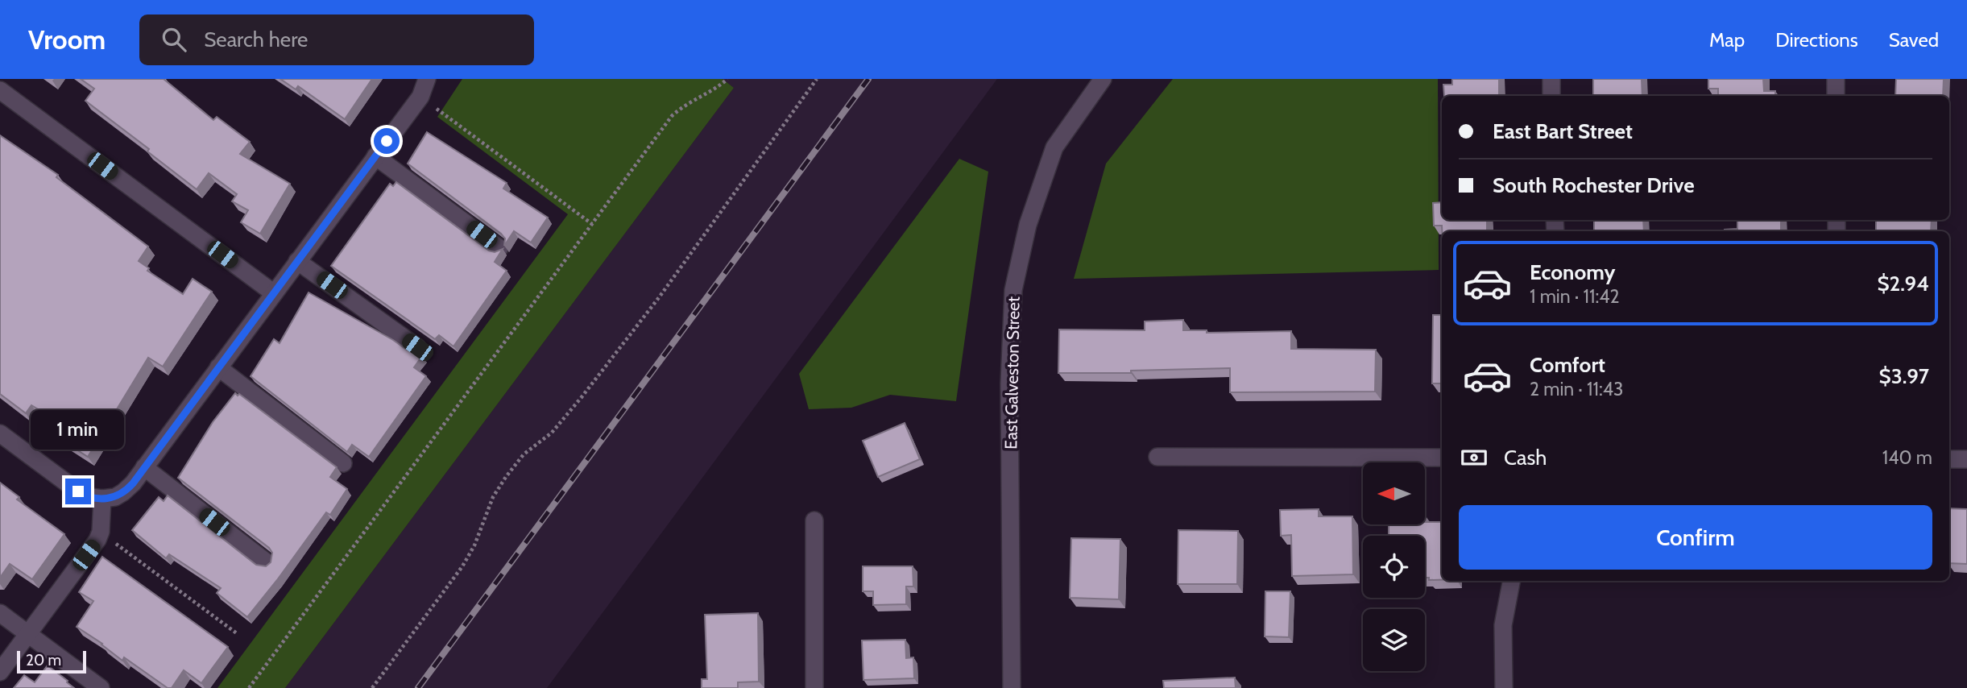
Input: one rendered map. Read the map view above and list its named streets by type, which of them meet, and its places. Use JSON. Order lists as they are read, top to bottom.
{
  "streets": {
    "street": ["East Galveston Street"]
  },
  "scale_bar": "20 m",
  "north": "left",
  "page": {
    "header": "Vroom",
    "search": "Search here",
    "nav": ["Map", "Directions", "Saved"],
    "banner": ["East Bart Street", "South Rochester Drive"],
    "list": [
      {
        "name": "Economy",
        "note": "1 min · 11:42",
        "value": "$2.94"
      },
      {
        "name": "Comfort",
        "note": "2 min · 11:43",
        "value": "$3.97"
      }
    ],
    "bubble": "1 min",
    "pay": ["Cash", "140 m"],
    "buttons": "Confirm",
    "scale": "20 m"
  }
}
